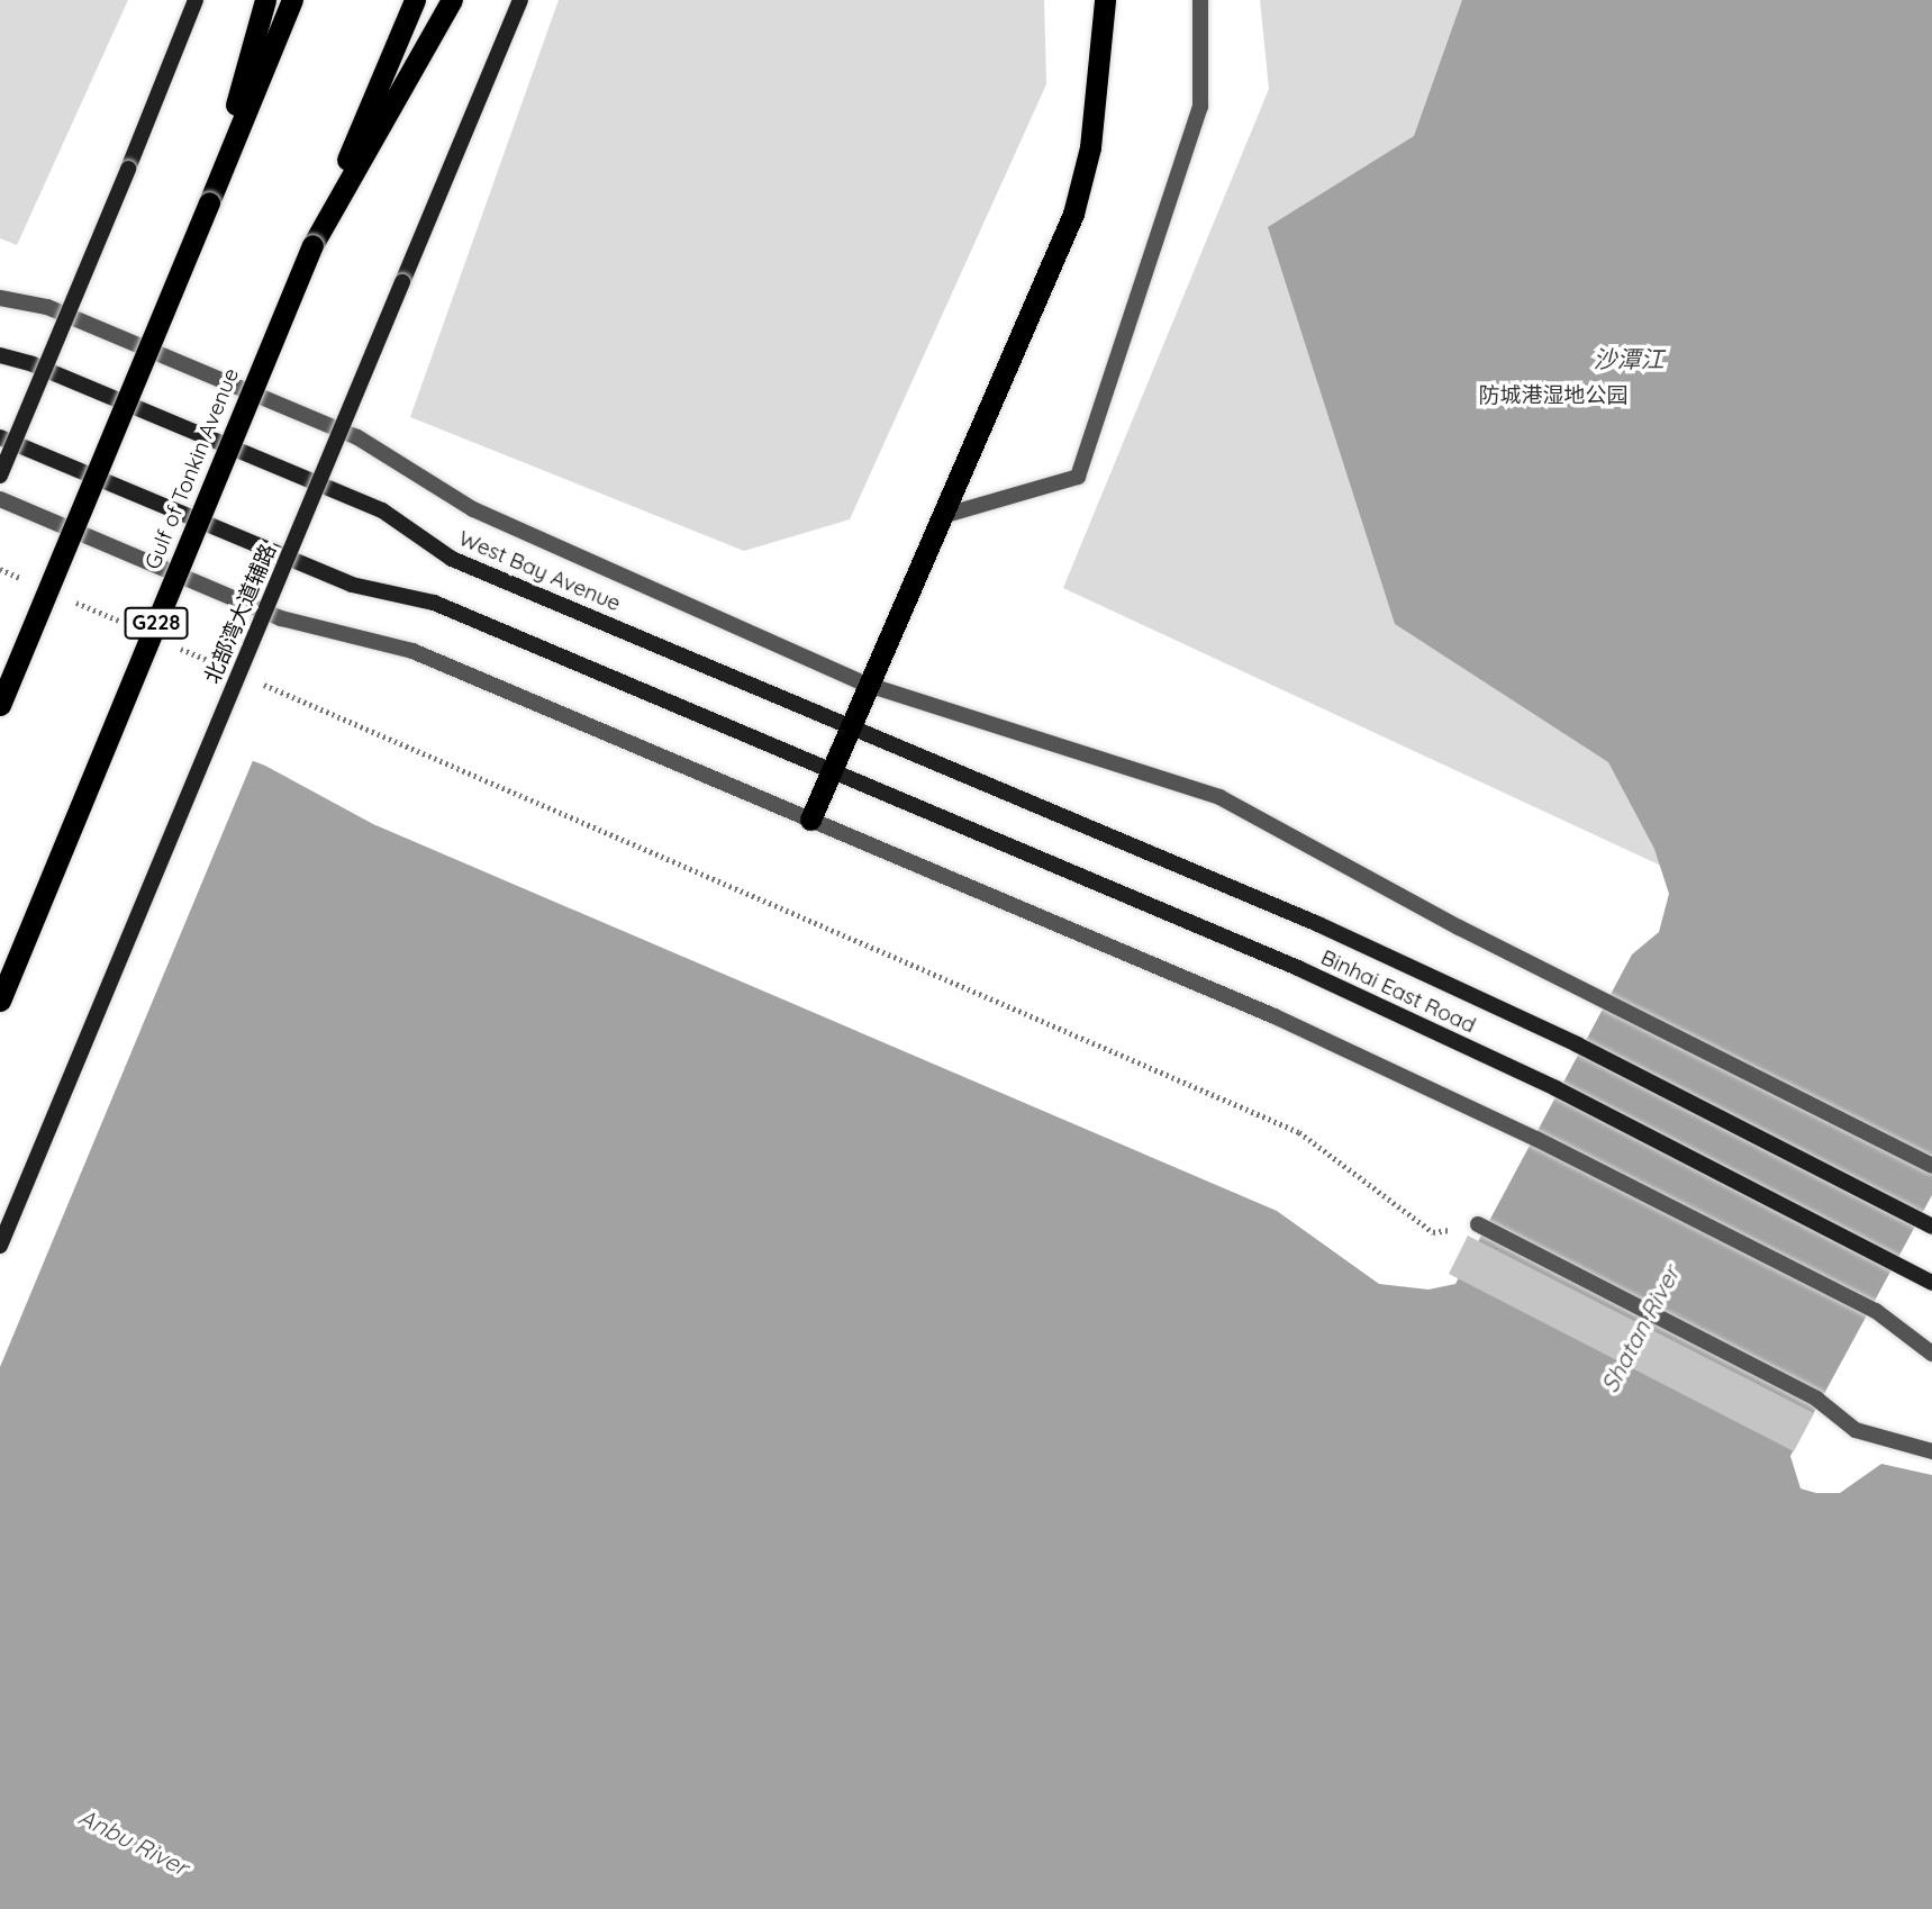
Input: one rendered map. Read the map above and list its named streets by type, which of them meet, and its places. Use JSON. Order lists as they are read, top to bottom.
{
  "streets": {
    "highway": ["Gulf of Tonkin Avenue", "G228"],
    "main road": ["West Bay Avenue", "北部湾大道辅路", "Binhai East Road"]
  },
  "crossings": [
    ["West Bay Avenue", "Binhai East Road"]
  ],
  "water": ["沙潭江", "Shatan River", "Anbu River"],
  "parks": ["防城港湿地公园"]
}
